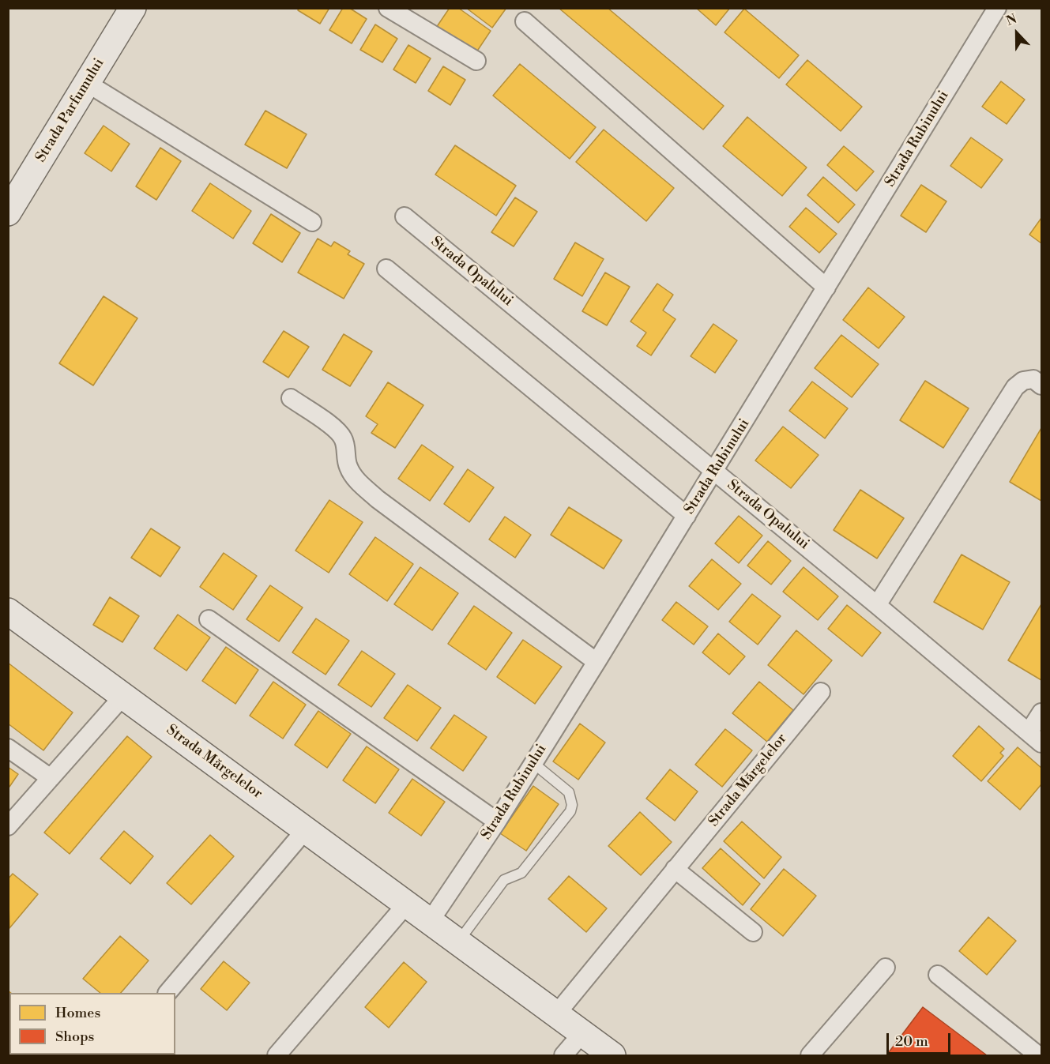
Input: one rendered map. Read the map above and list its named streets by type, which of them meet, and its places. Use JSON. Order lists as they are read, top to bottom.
{
  "streets": {
    "street": [
      "Strada Parfumului",
      "Strada Rubinului",
      "Strada Opalului",
      "Strada Mărgelelor"
    ]
  },
  "crossings": [
    ["Strada Rubinului", "Strada Opalului"],
    ["Strada Rubinului", "Strada Mărgelelor"]
  ],
  "legend": ["Homes", "Shops"],
  "scale_bar": "20 m",
  "north": "top"
}
